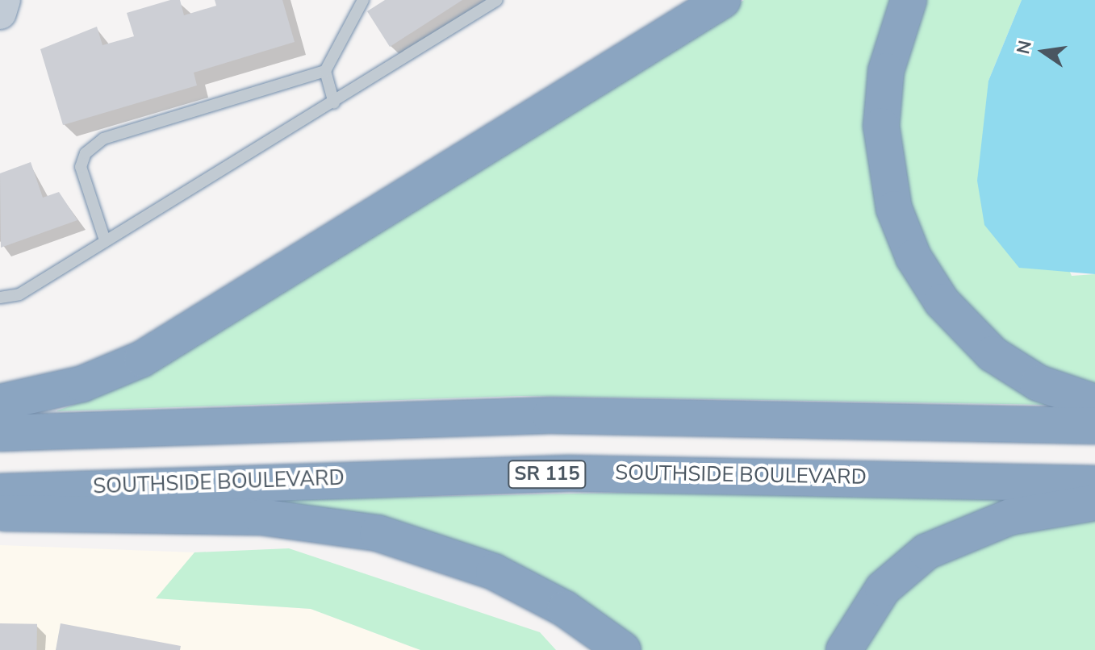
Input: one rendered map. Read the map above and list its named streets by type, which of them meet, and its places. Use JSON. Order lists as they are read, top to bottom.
{
  "streets": {
    "highway": ["SR 115", "SOUTHSIDE BOULEVARD"]
  },
  "north": "left"
}
